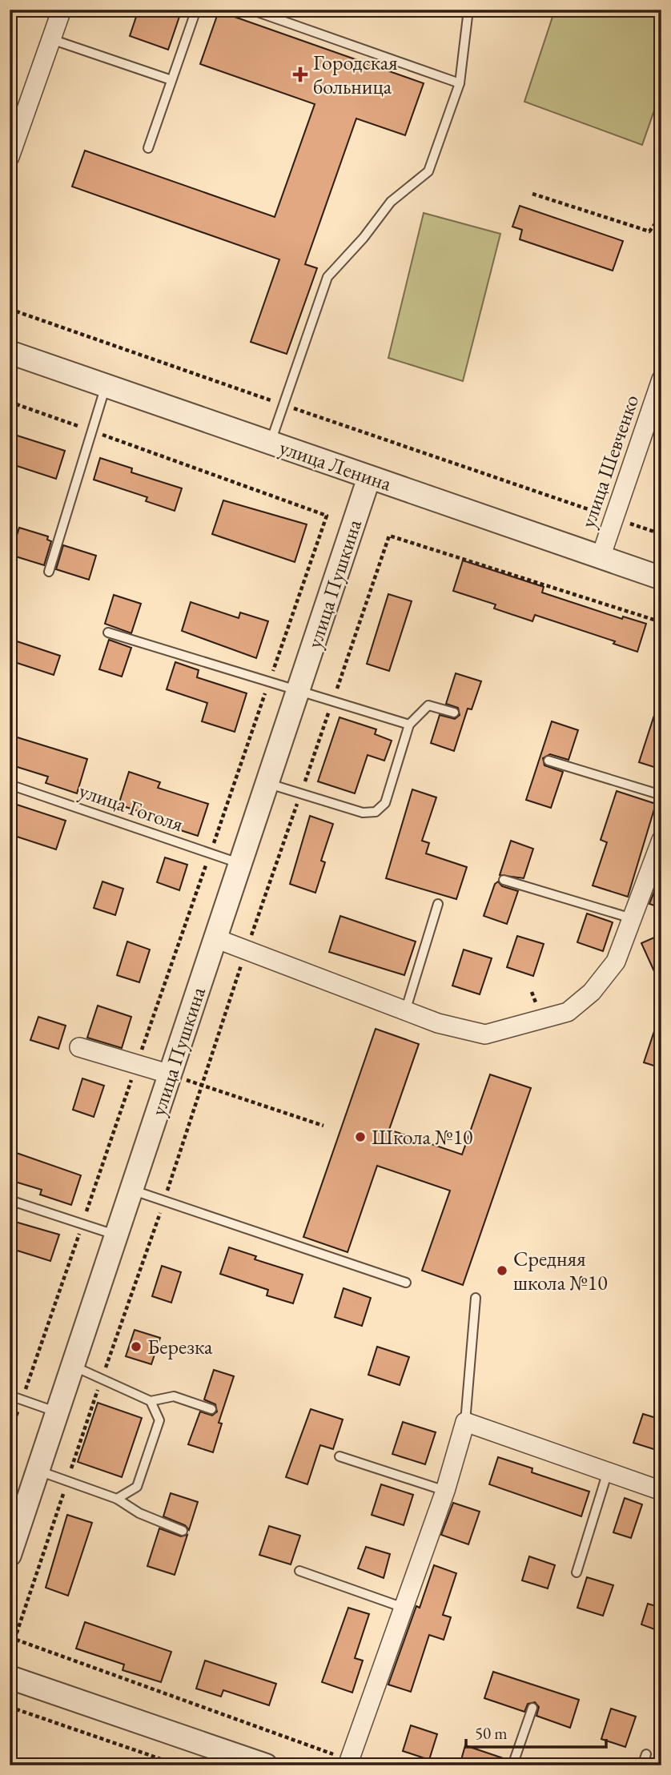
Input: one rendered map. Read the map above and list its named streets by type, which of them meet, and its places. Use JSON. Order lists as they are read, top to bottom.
{
  "streets": {
    "street": ["улица Шевченко", "улица Ленина", "улица Пушкина"],
    "lane": ["улица Гоголя"]
  },
  "crossings": [
    ["улица Шевченко", "улица Ленина"],
    ["улица Ленина", "улица Пушкина"],
    ["улица Пушкина", "улица Гоголя"]
  ],
  "places": {
    "health": ["Городская больница"],
    "other": ["Школа №10", "Средняя школа №10", "Березка"]
  },
  "scale_bar": "50 m"
}
